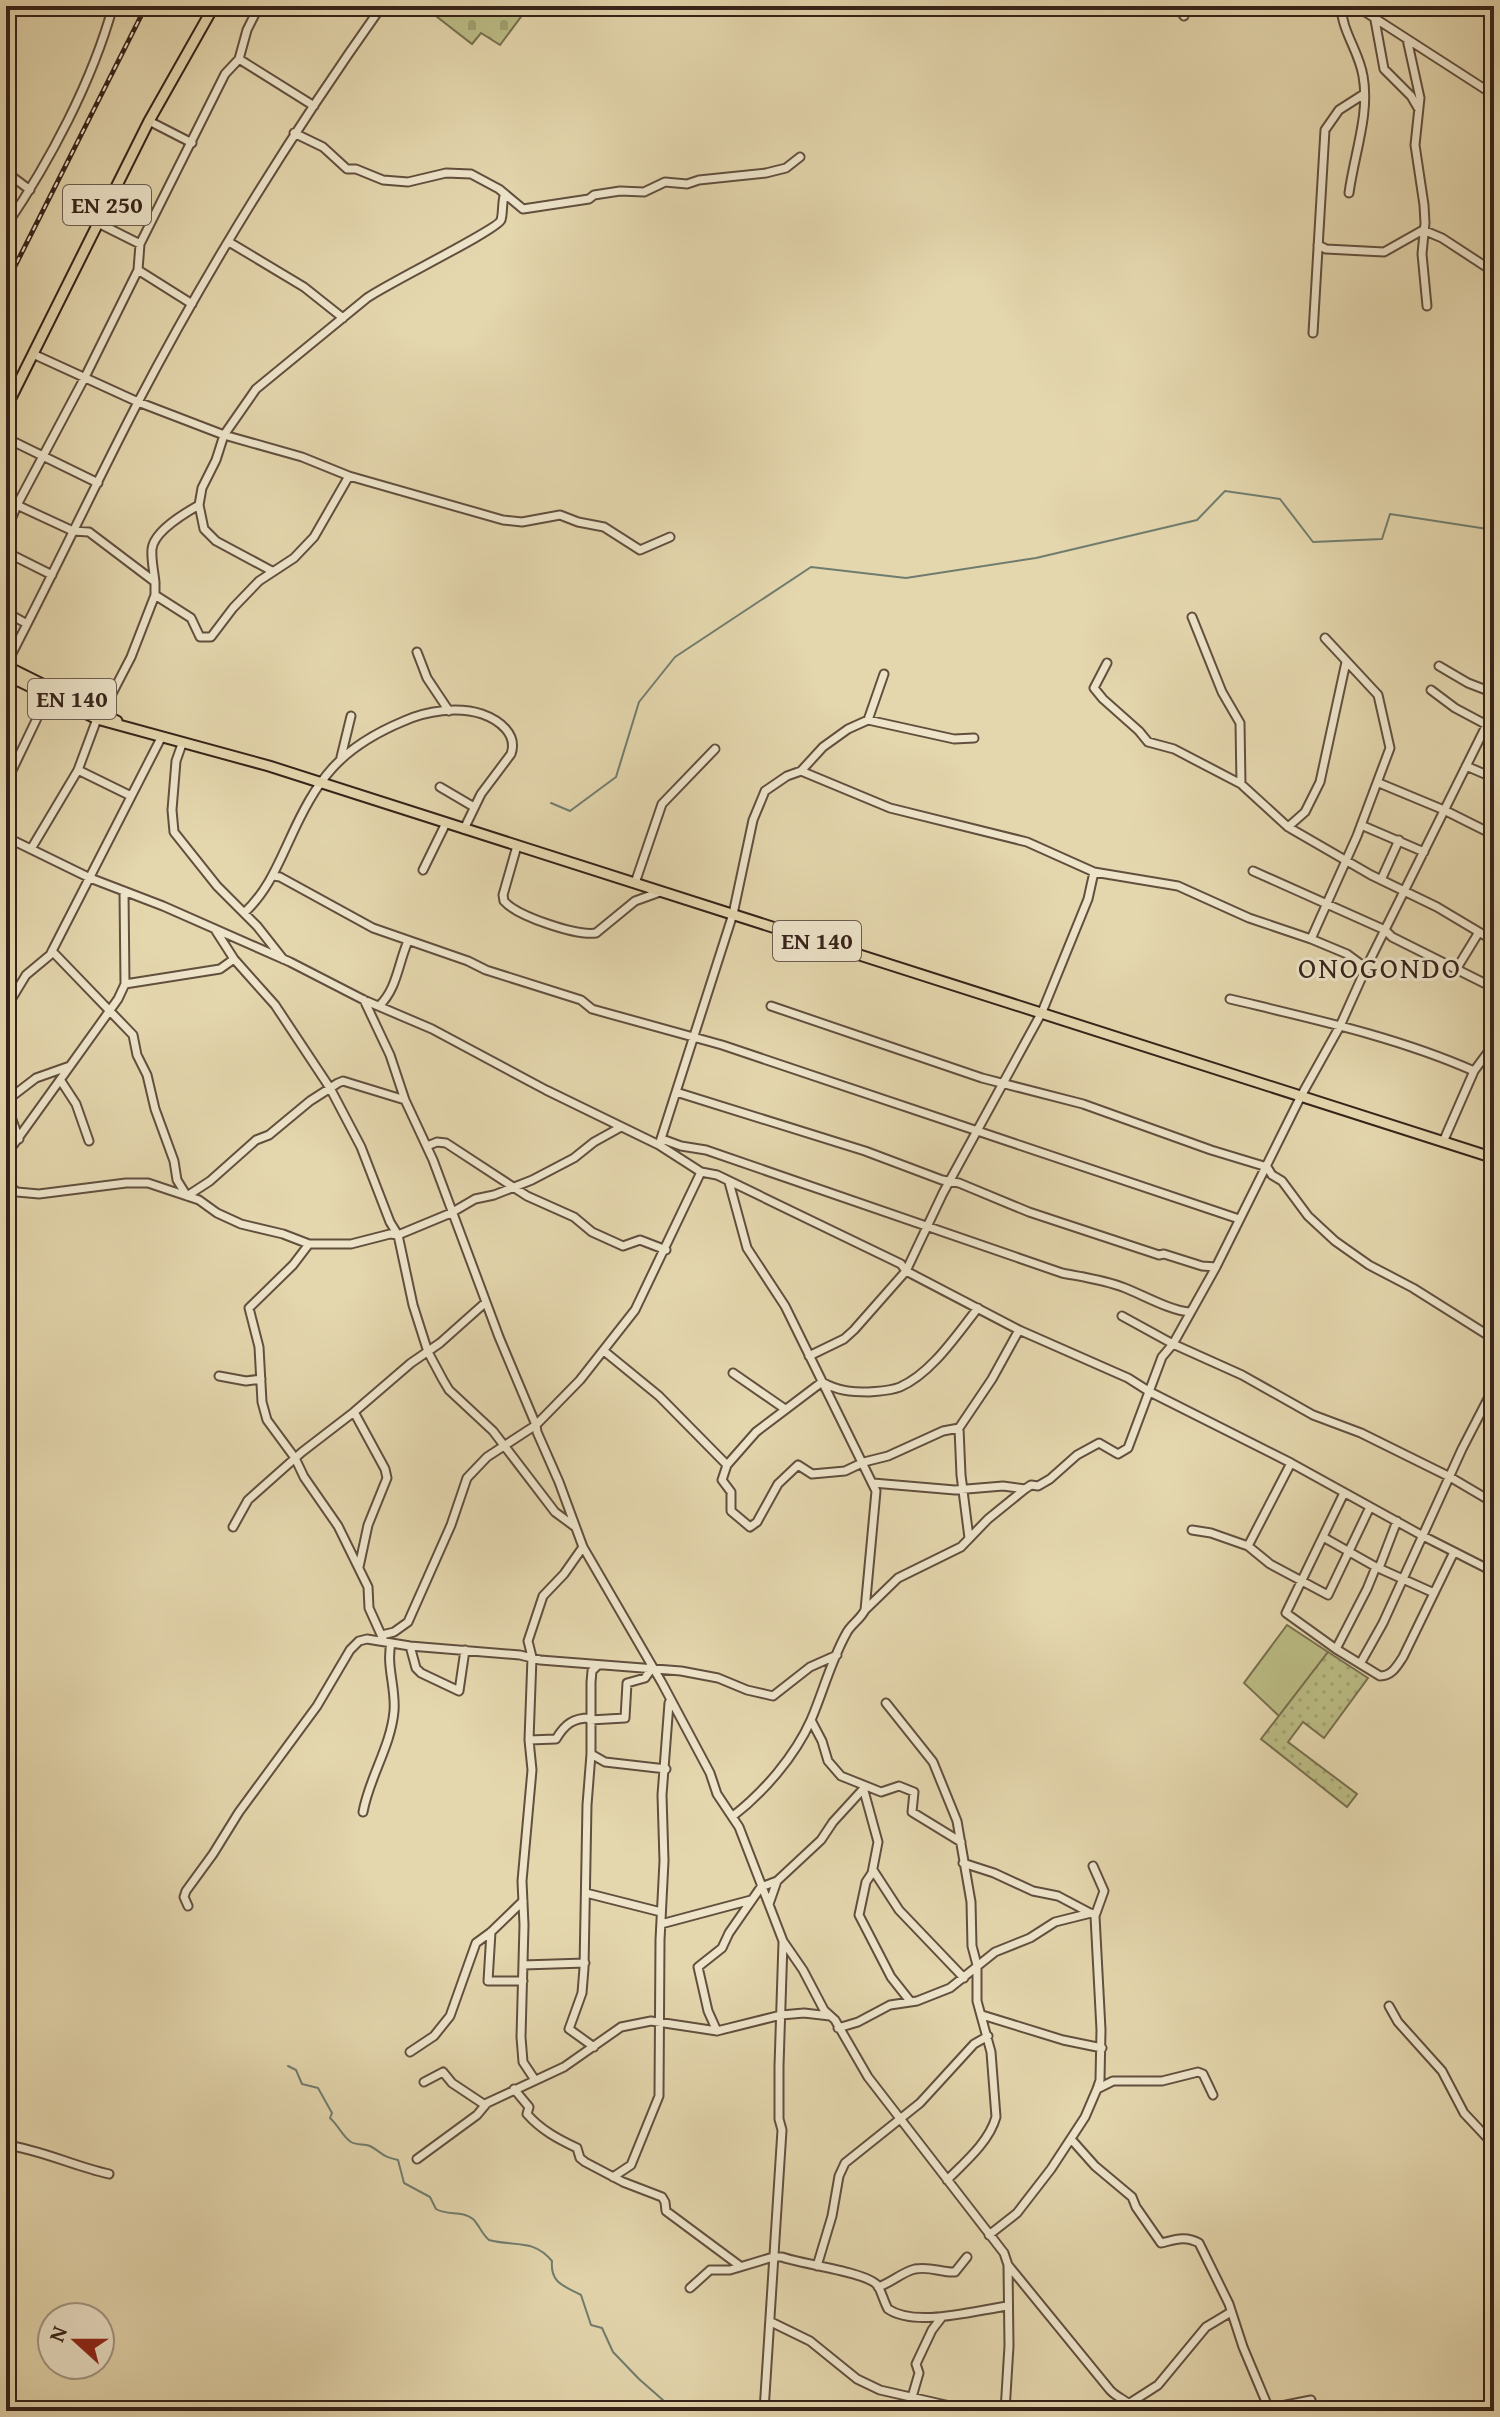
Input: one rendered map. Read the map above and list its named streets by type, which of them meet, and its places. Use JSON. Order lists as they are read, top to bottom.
{
  "streets": {
    "main road": ["EN 250", "EN 140"]
  },
  "districts": ["ONOGONDO"],
  "north": "left"
}
